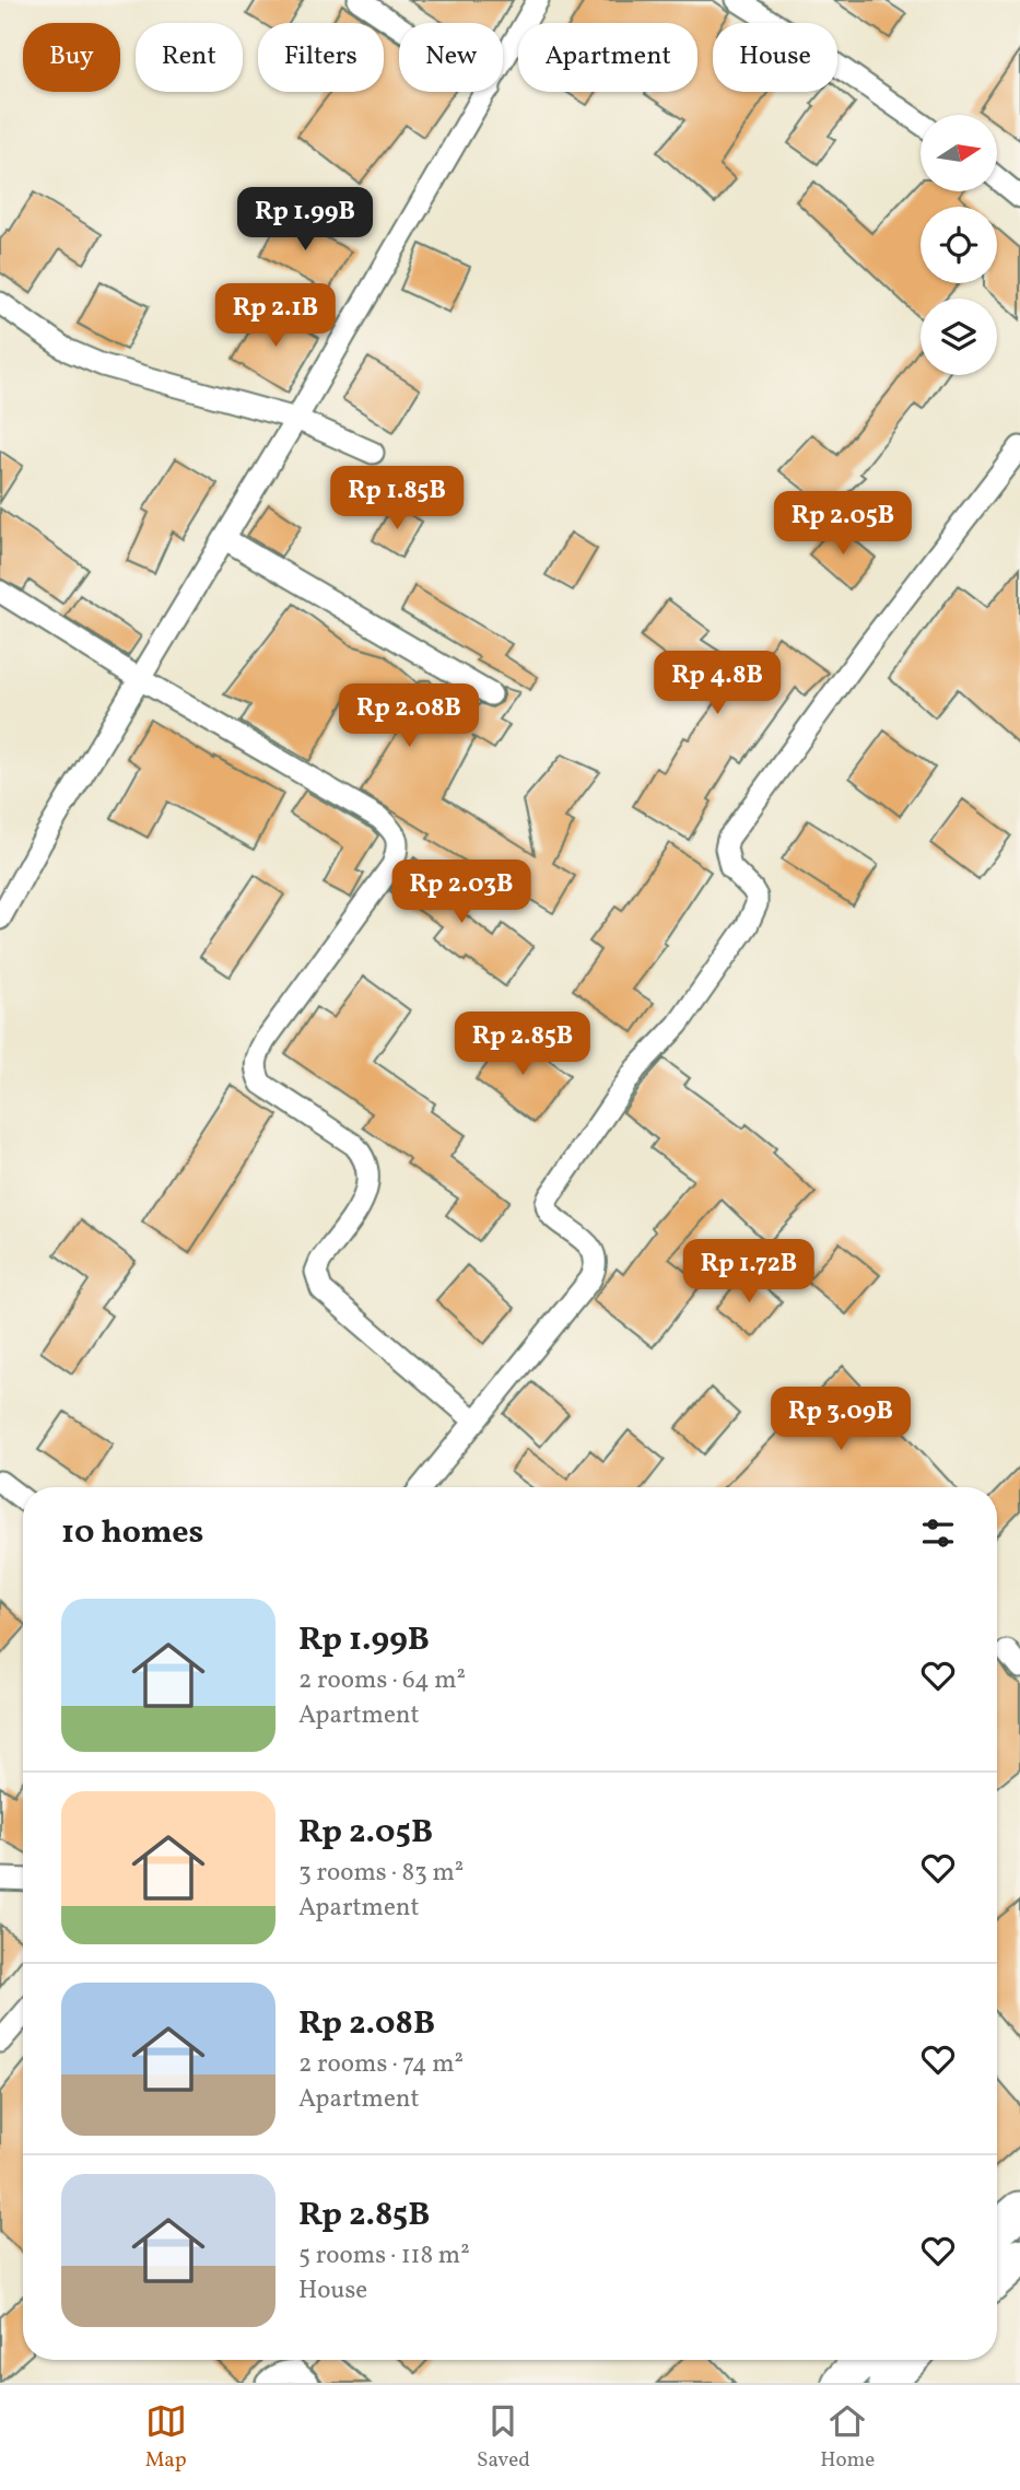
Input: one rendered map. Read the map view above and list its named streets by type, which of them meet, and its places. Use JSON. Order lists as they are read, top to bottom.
{
  "north": "right",
  "page": {
    "chip": [
      "Buy",
      "Rent",
      "Filters",
      "New",
      "Apartment",
      "House"
    ],
    "price": [
      "Rp 1.99B",
      "Rp 2.1B",
      "Rp 1.85B",
      "Rp 2.05B",
      "Rp 4.8B",
      "Rp 2.08B",
      "Rp 2.03B",
      "Rp 2.85B",
      "Rp 1.72B",
      "Rp 3.09B"
    ],
    "heading": "10 homes",
    "list": [
      {
        "name": "Rp 1.99B",
        "note": "2 rooms · 64 m² · Apartment"
      },
      {
        "name": "Rp 2.05B",
        "note": "3 rooms · 83 m² · Apartment"
      },
      {
        "name": "Rp 2.08B",
        "note": "2 rooms · 74 m² · Apartment"
      },
      {
        "name": "Rp 2.85B",
        "note": "5 rooms · 118 m² · House"
      }
    ],
    "tabs": ["Map", "Saved", "Home"]
  }
}
